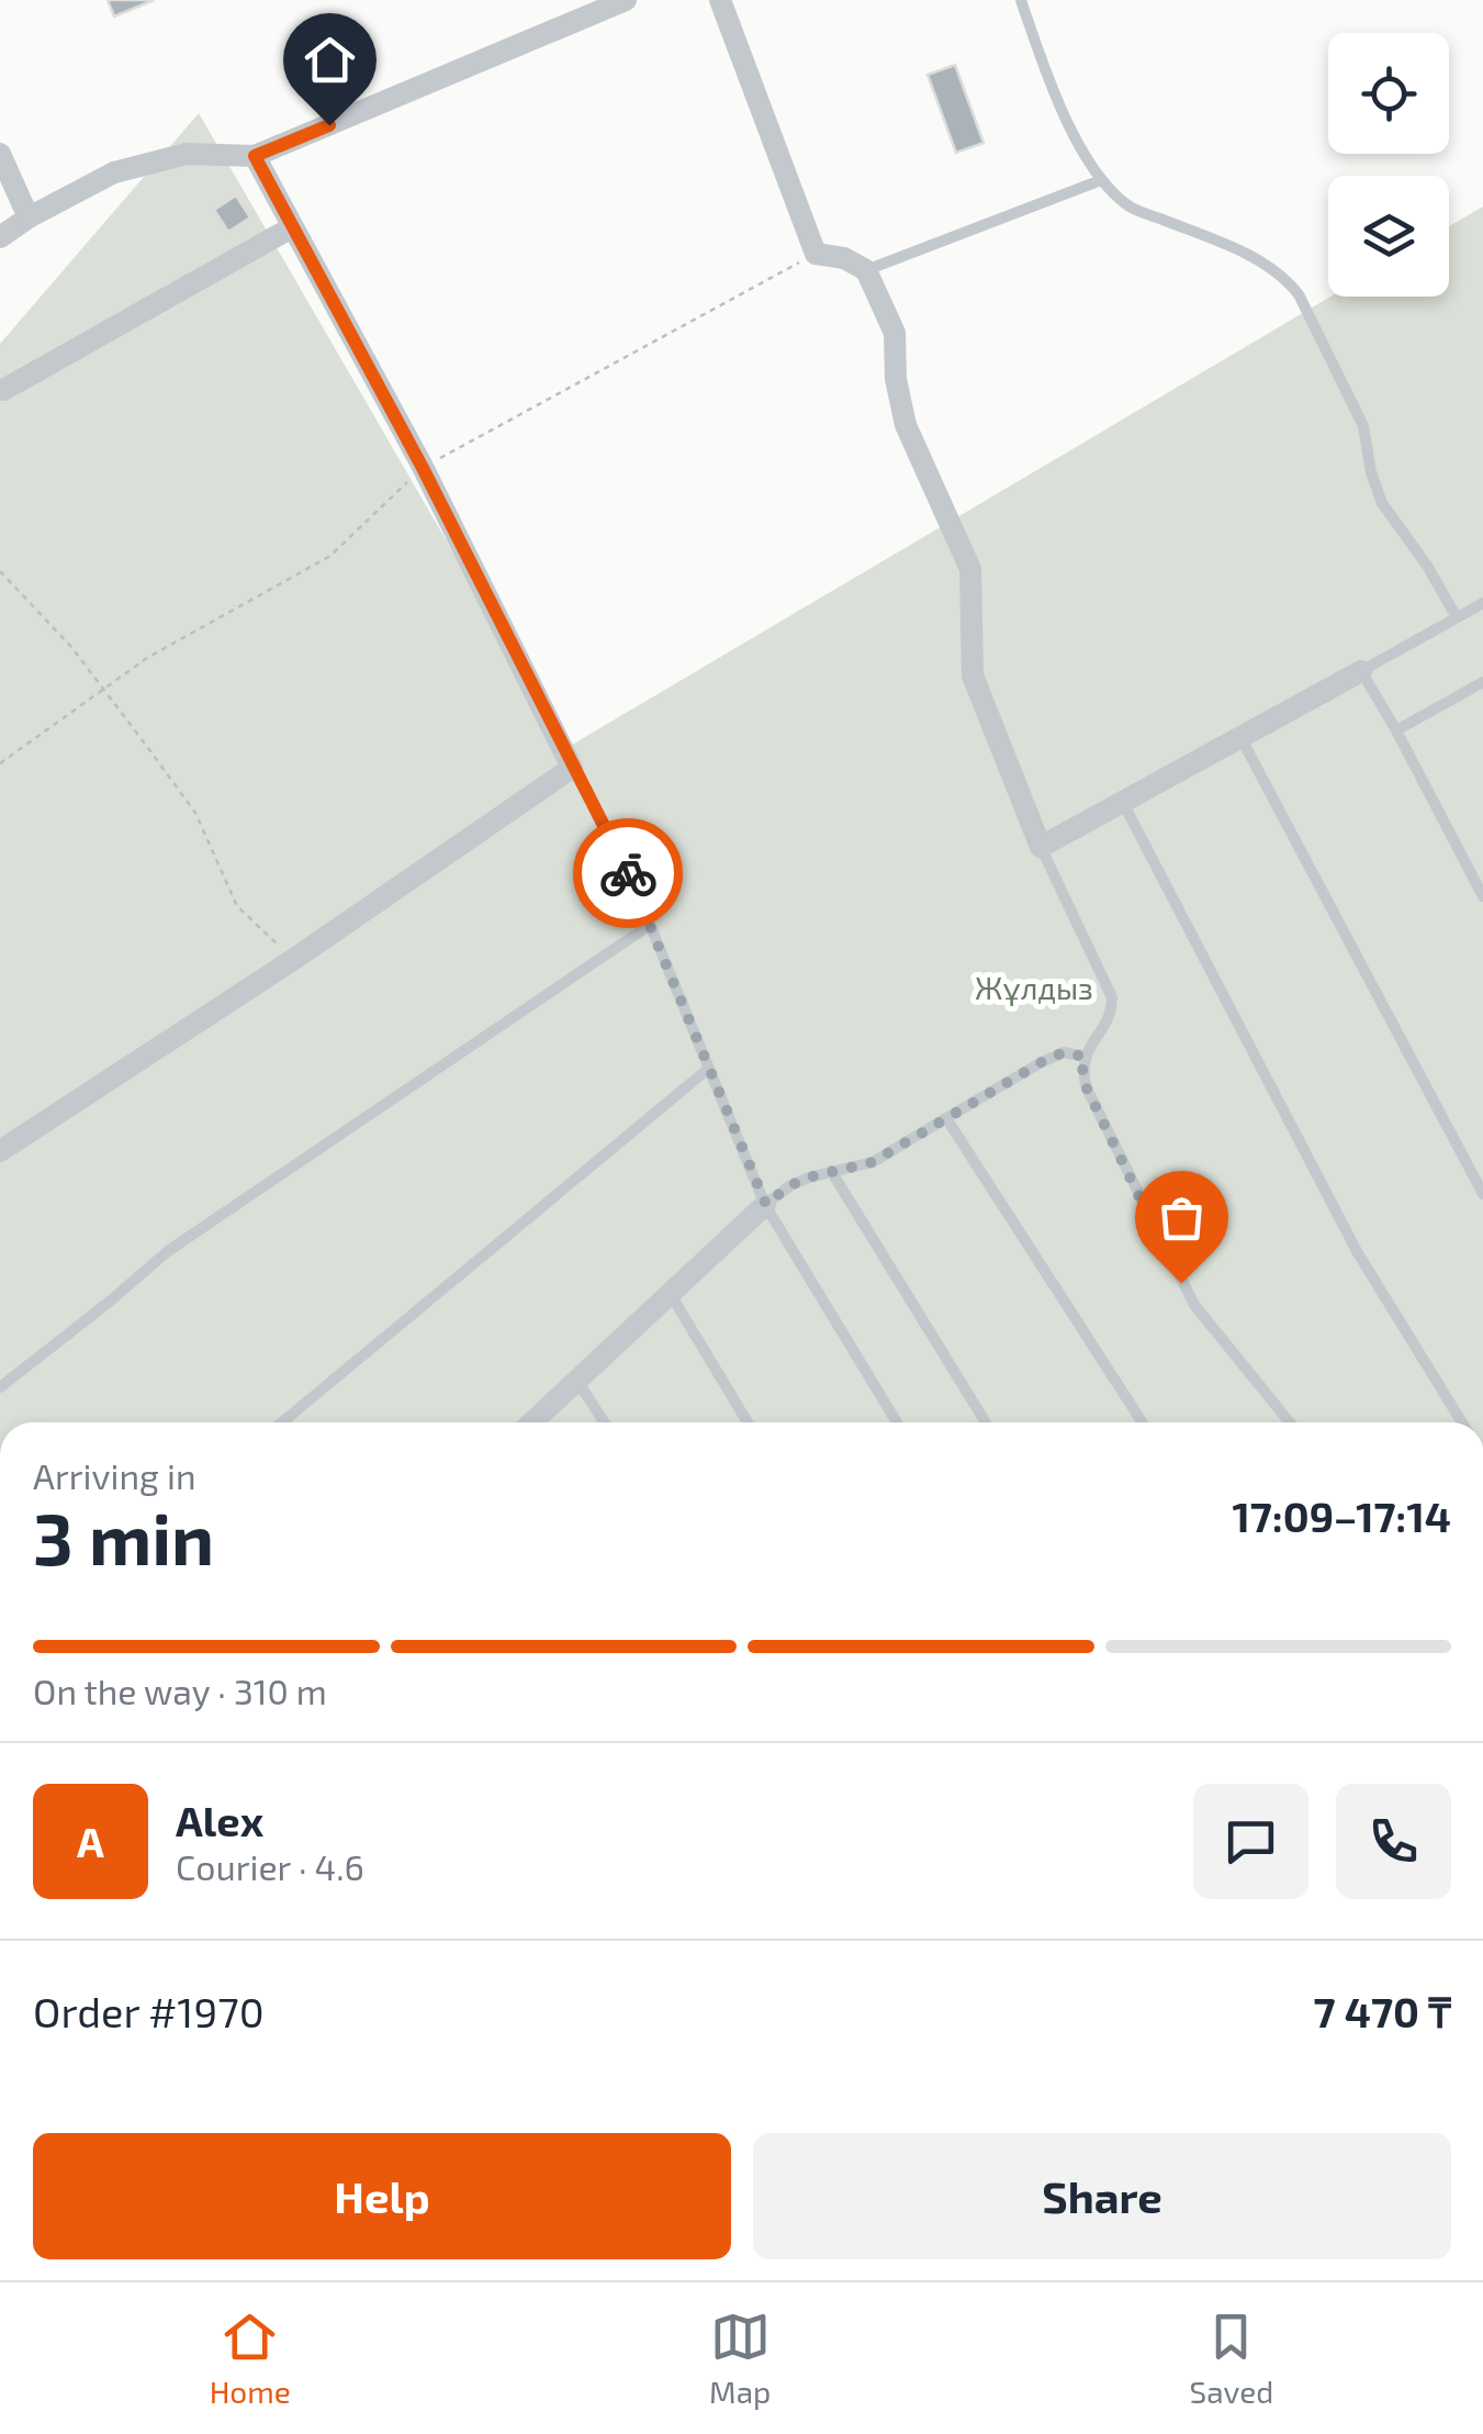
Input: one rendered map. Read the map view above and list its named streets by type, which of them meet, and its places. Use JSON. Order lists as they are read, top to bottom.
{
  "parks": ["Жұлдыз"],
  "page": {
    "heading": ["3 min", "Arriving in", "17:09–17:14"],
    "panel": [
      "Alex",
      "Courier · 4.6",
      "Order #1970",
      "7 470 ₸"
    ],
    "bar": "On the way · 310 m",
    "round": "A",
    "buttons": ["Help", "Share"],
    "tabs": ["Home", "Map", "Saved"]
  }
}
